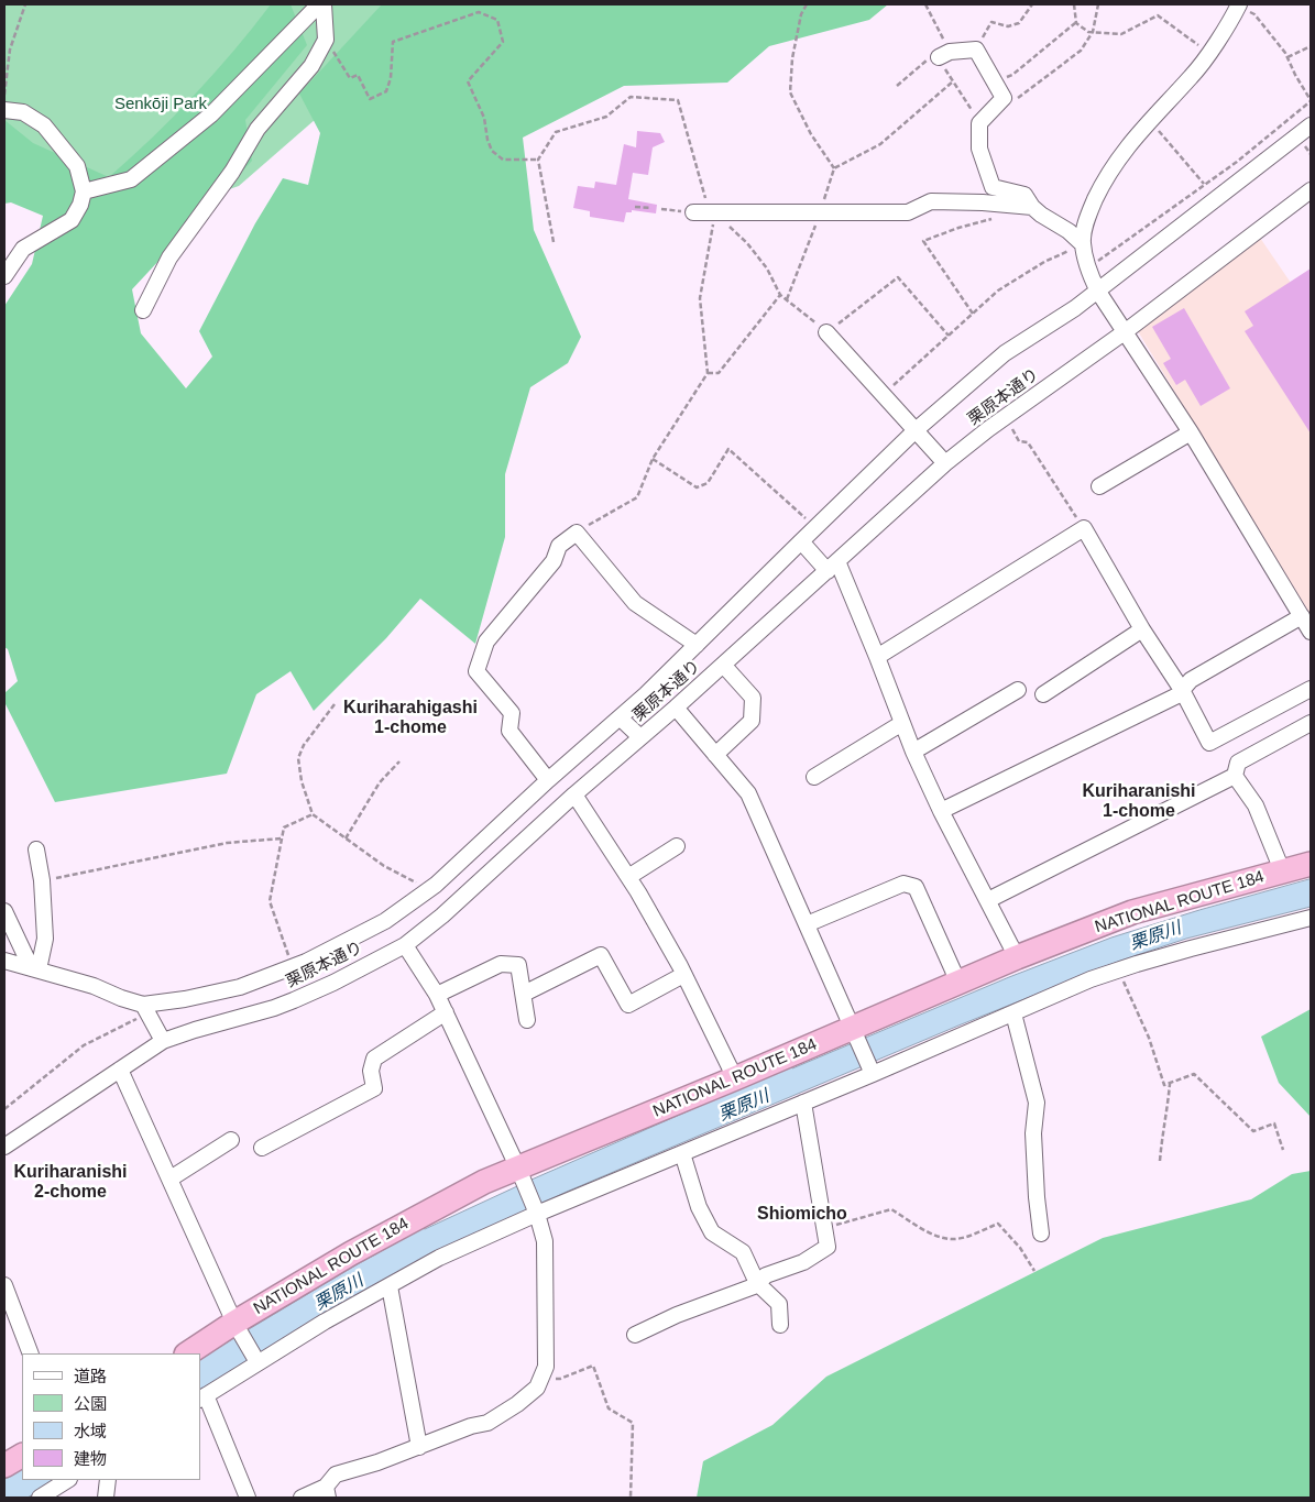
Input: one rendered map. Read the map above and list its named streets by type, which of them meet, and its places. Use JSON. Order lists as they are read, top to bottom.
{
  "streets": {
    "highway": ["NATIONAL ROUTE 184"],
    "street": ["栗原本通り"]
  },
  "districts": [
    "Kuriharahigashi 1-chome",
    "Kuriharanishi 1-chome",
    "Kuriharanishi 2-chome",
    "Shiomicho"
  ],
  "water": ["栗原川"],
  "parks": ["Senkōji Park"],
  "legend": [
    "道路",
    "公園",
    "水域",
    "建物"
  ]
}
